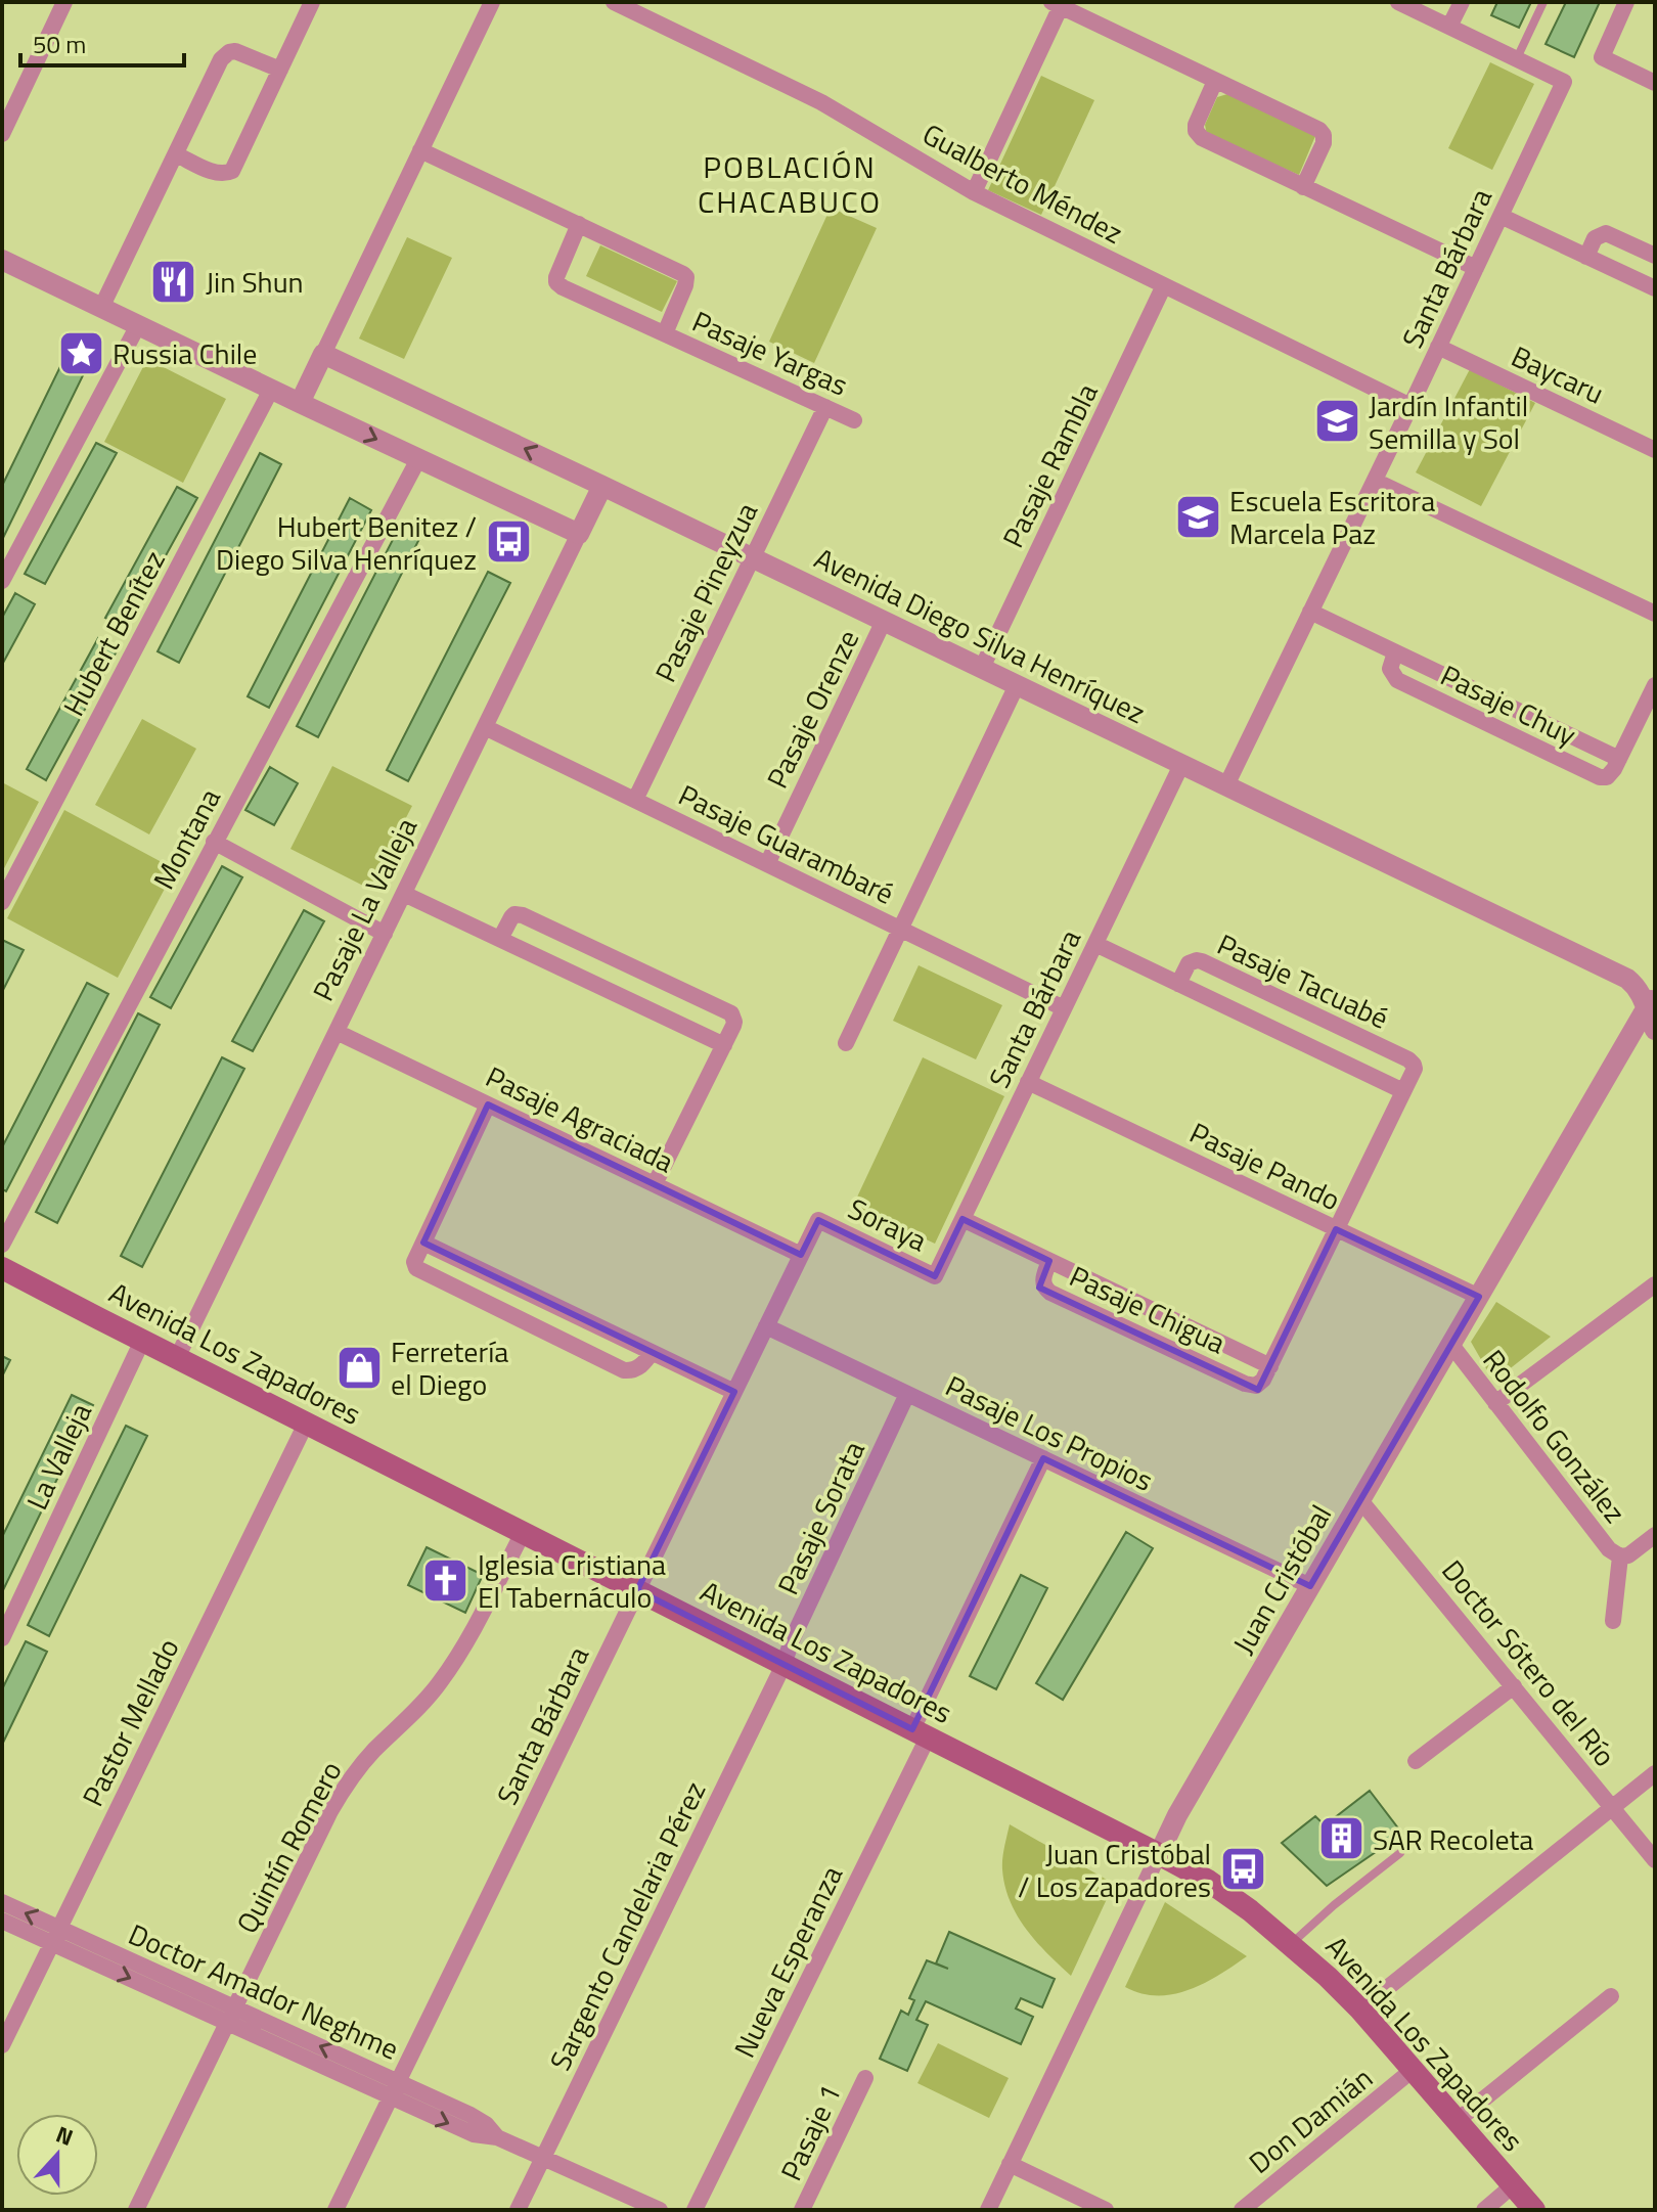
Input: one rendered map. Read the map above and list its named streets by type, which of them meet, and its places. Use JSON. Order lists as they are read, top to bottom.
{
  "streets": {
    "main road": ["Avenida Los Zapadores"],
    "street": [
      "Gualberto Méndez",
      "Santa Bárbara",
      "Pasaje Yargas",
      "Baycaru",
      "Pasaje Rambla",
      "Pasaje Pineyzua",
      "Hubert Benítez",
      "Avenida Diego Silva Henríquez",
      "Pasaje Chuy",
      "Pasaje Orenze",
      "Montana",
      "Pasaje Guarambaré",
      "Pasaje La Valleja",
      "Pasaje Tacuabé",
      "Pasaje Agraciada",
      "Pasaje Pando",
      "Soraya",
      "Pasaje Chigua",
      "Pasaje Los Propios",
      "Rodolfo González",
      "La Valleja",
      "Pasaje Sorata",
      "Juan Cristóbal",
      "Doctor Sótero del Río",
      "Pastor Mellado",
      "Quintín Romero",
      "Sargento Candelaria Pérez",
      "Nueva Esperanza",
      "Doctor Amador Neghme",
      "Don Damián",
      "Pasaje 1"
    ]
  },
  "crossings": [
    ["Gualberto Méndez", "Santa Bárbara"],
    ["Gualberto Méndez", "Pasaje Rambla"],
    ["Santa Bárbara", "Baycaru"],
    ["Santa Bárbara", "Avenida Diego Silva Henríquez"],
    ["Santa Bárbara", "Pasaje Chuy"],
    ["Santa Bárbara", "Pasaje Guarambaré"],
    ["Santa Bárbara", "Pasaje Tacuabé"],
    ["Santa Bárbara", "Pasaje Agraciada"],
    ["Santa Bárbara", "Pasaje Pando"],
    ["Santa Bárbara", "Soraya"],
    ["Santa Bárbara", "Pasaje Chigua"],
    ["Santa Bárbara", "Avenida Los Zapadores"],
    ["Santa Bárbara", "Pasaje Los Propios"],
    ["Santa Bárbara", "Doctor Amador Neghme"],
    ["Pasaje Yargas", "Pasaje Pineyzua"],
    ["Pasaje Rambla", "Avenida Diego Silva Henríquez"],
    ["Pasaje Pineyzua", "Avenida Diego Silva Henríquez"],
    ["Pasaje Pineyzua", "Pasaje Guarambaré"],
    ["Avenida Diego Silva Henríquez", "Pasaje Orenze"],
    ["Avenida Diego Silva Henríquez", "Pasaje La Valleja"],
    ["Avenida Diego Silva Henríquez", "Juan Cristóbal"],
    ["Pasaje Orenze", "Pasaje Guarambaré"],
    ["Pasaje Guarambaré", "Pasaje La Valleja"],
    ["Pasaje La Valleja", "Pasaje Agraciada"],
    ["Pasaje La Valleja", "Avenida Los Zapadores"],
    ["Pasaje Pando", "Juan Cristóbal"],
    ["Avenida Los Zapadores", "La Valleja"],
    ["Avenida Los Zapadores", "Pasaje Sorata"],
    ["Avenida Los Zapadores", "Juan Cristóbal"],
    ["Avenida Los Zapadores", "Pastor Mellado"],
    ["Avenida Los Zapadores", "Quintín Romero"],
    ["Avenida Los Zapadores", "Sargento Candelaria Pérez"],
    ["Avenida Los Zapadores", "Nueva Esperanza"],
    ["Avenida Los Zapadores", "Don Damián"],
    ["Pasaje Los Propios", "Pasaje Sorata"],
    ["Pasaje Los Propios", "Juan Cristóbal"],
    ["Pasaje Los Propios", "Nueva Esperanza"],
    ["Rodolfo González", "Juan Cristóbal"],
    ["Pasaje Sorata", "Sargento Candelaria Pérez"],
    ["Juan Cristóbal", "Doctor Sótero del Río"],
    ["Pastor Mellado", "Doctor Amador Neghme"],
    ["Quintín Romero", "Doctor Amador Neghme"],
    ["Sargento Candelaria Pérez", "Doctor Amador Neghme"]
  ],
  "districts": ["POBLACIÓN CHACABUCO"],
  "places": {
    "restaurant": ["Jin Shun"],
    "place": ["Russia Chile"],
    "school or university": ["Jardín Infantil Semilla y Sol", "Escuela Escritora Marcela Paz"],
    "bus stop": ["Hubert Benitez / Diego Silva Henríquez", "Juan Cristóbal / Los Zapadores"],
    "shop": ["Ferretería el Diego"],
    "church": ["Iglesia Cristiana El Tabernáculo"],
    "building": ["SAR Recoleta"]
  },
  "scale_bar": "50 m",
  "north": "top"
}
